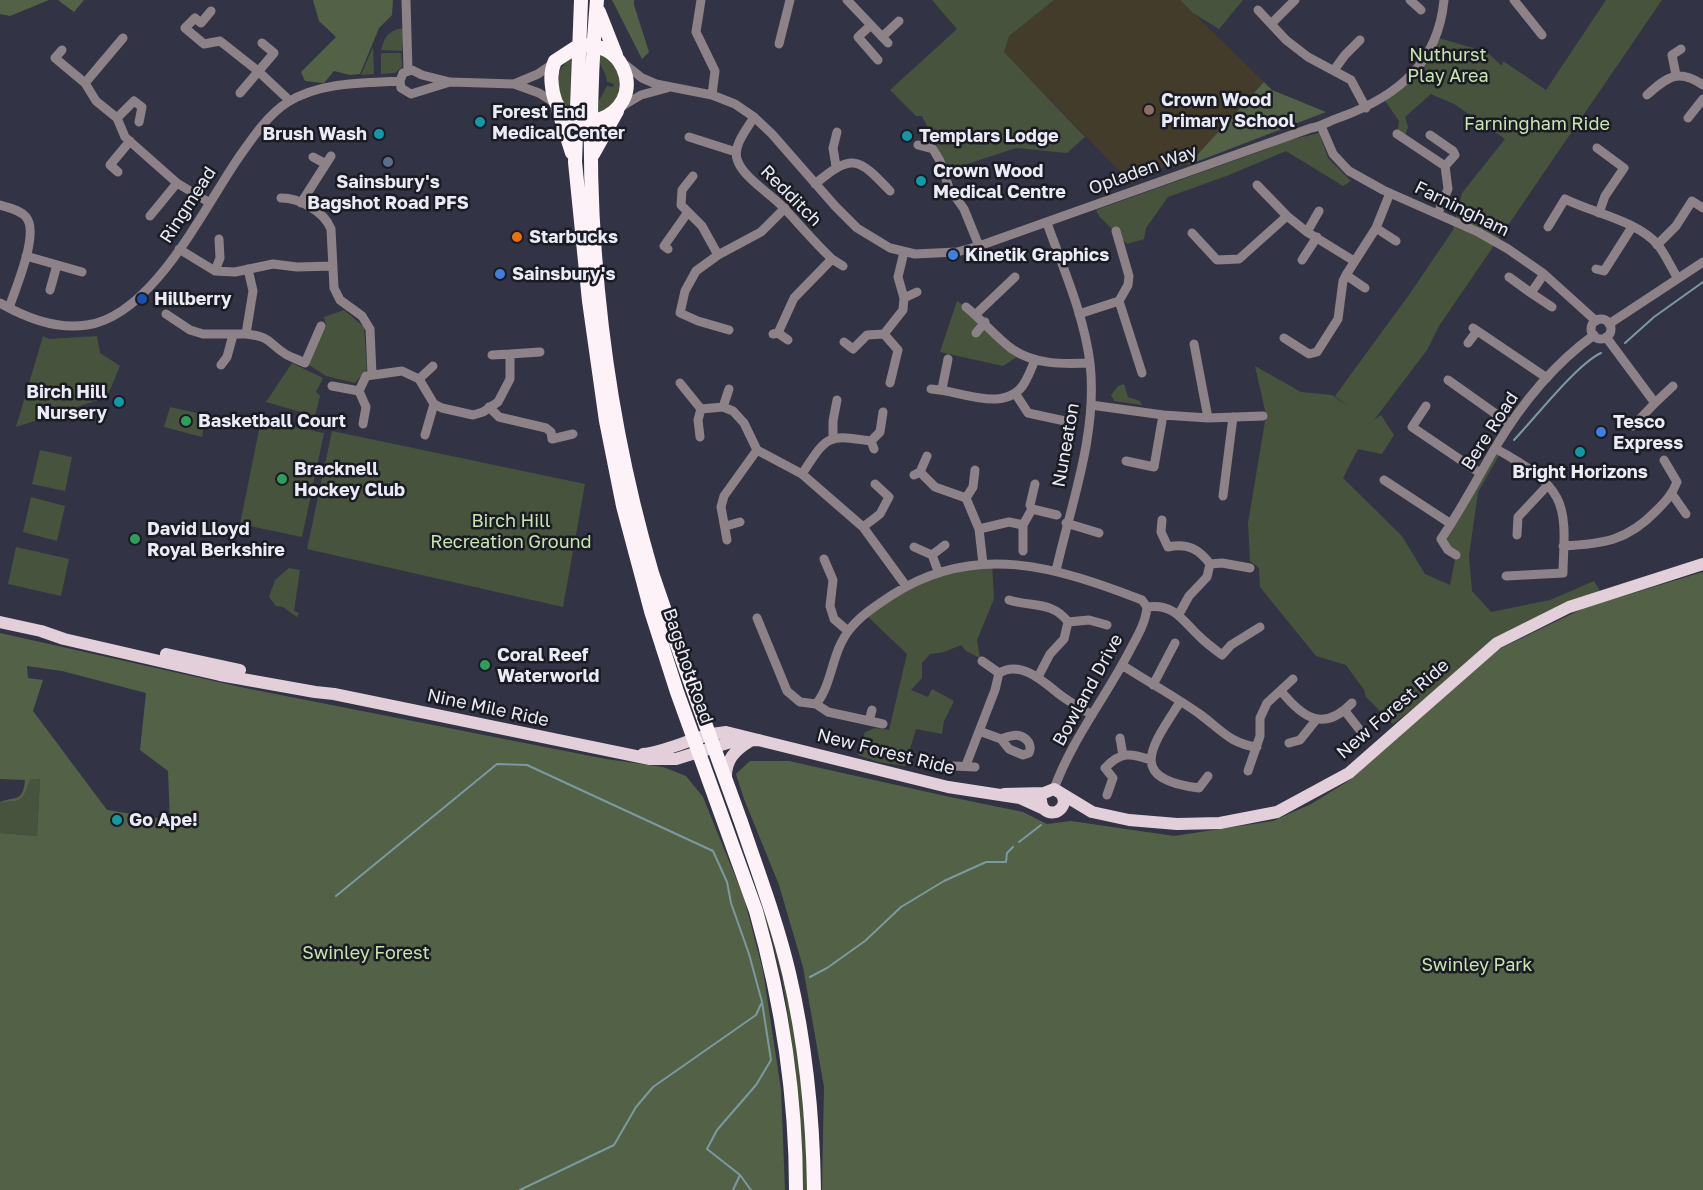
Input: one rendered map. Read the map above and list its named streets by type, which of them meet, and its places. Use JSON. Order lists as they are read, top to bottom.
{
  "streets": {
    "highway": ["Bagshot Road"],
    "main road": ["Nine Mile Ride", "New Forest Ride"],
    "street": [
      "Opladen Way",
      "Redditch",
      "Ringmead",
      "Farningham",
      "Bere Road",
      "Nuneaton",
      "Bowland Drive"
    ]
  },
  "crossings": [
    ["Opladen Way", "Farningham"],
    ["Opladen Way", "Nuneaton"],
    ["Farningham", "Bere Road"],
    ["Bagshot Road", "Nine Mile Ride"],
    ["Bagshot Road", "New Forest Ride"],
    ["Bowland Drive", "New Forest Ride"],
    ["Nine Mile Ride", "New Forest Ride"]
  ],
  "parks": [
    "Nuthurst Play Area",
    "Farningham Ride",
    "Birch Hill Recreation Ground",
    "Swinley Forest",
    "Swinley Park"
  ],
  "places": [
    "Crown Wood Primary School",
    "Forest End Medical Center",
    "Brush Wash",
    "Templars Lodge",
    "Sainsbury's Bagshot Road PFS",
    "Crown Wood Medical Centre",
    "Starbucks",
    "Kinetik Graphics",
    "Sainsbury's",
    "Hillberry",
    "Birch Hill Nursery",
    "Basketball Court",
    "Tesco Express",
    "Bright Horizons",
    "Bracknell Hockey Club",
    "David Lloyd Royal Berkshire",
    "Coral Reef Waterworld",
    "Go Ape!"
  ]
}
